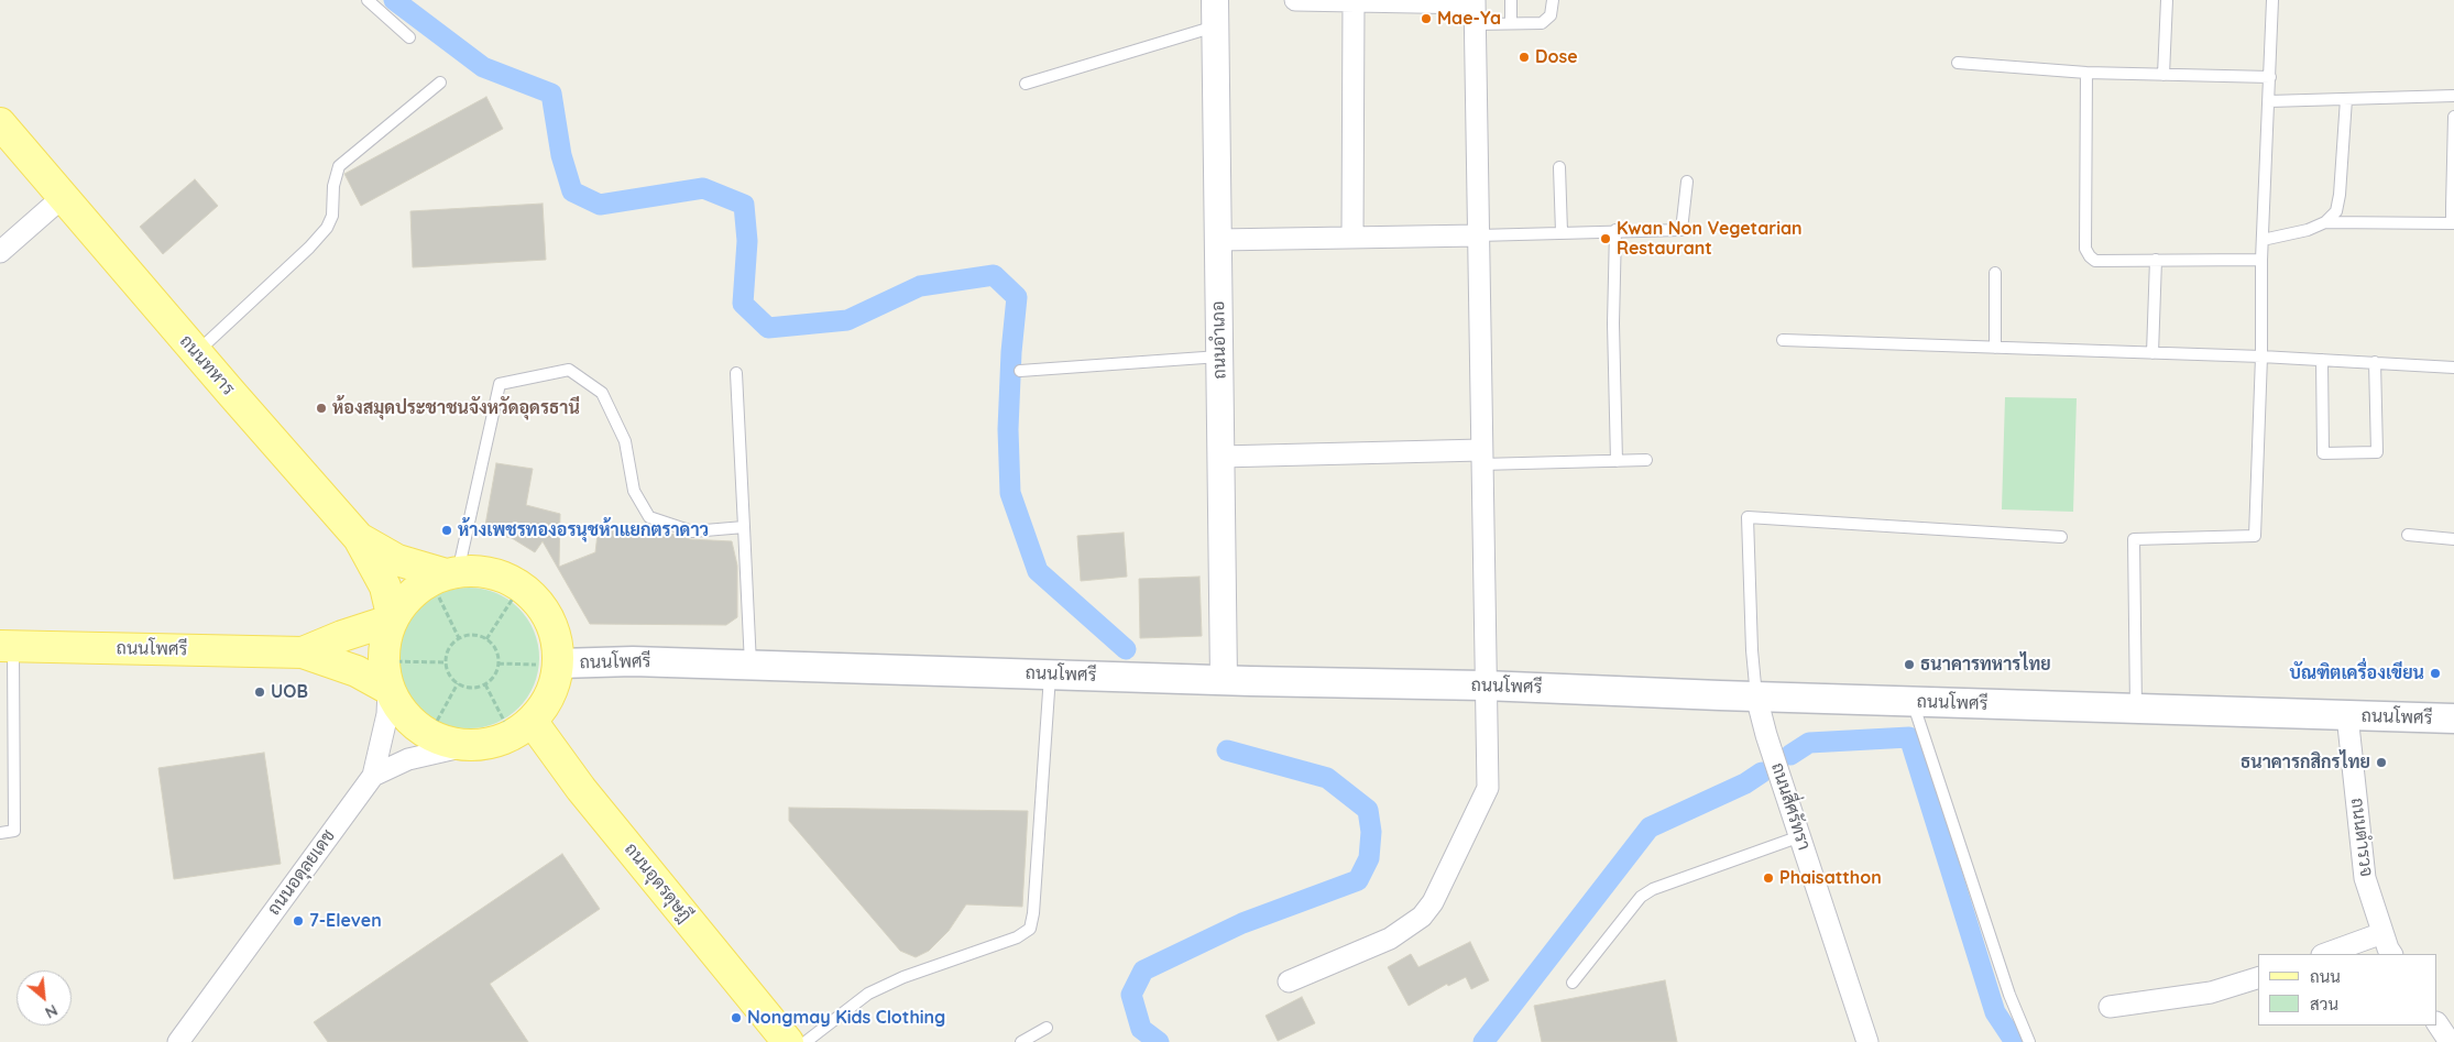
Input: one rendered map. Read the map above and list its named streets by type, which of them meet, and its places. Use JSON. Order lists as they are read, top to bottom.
{
  "streets": {
    "main road": ["ถนนทหาร", "ถนนโพศรี", "ถนนอุดรดุษฎี"],
    "street": [
      "ถนนอำเภอ",
      "ถนนสี่ศรัทรา",
      "ถนนตำรวจ",
      "ถนนอดุลยเดช"
    ]
  },
  "crossings": [
    ["ถนนอำเภอ", "ถนนโพศรี"],
    ["ถนนทหาร", "ถนนโพศรี"],
    ["ถนนโพศรี", "ถนนสี่ศรัทรา"],
    ["ถนนโพศรี", "ถนนตำรวจ"],
    ["ถนนโพศรี", "ถนนอดุลยเดช"]
  ],
  "places": [
    "Mae-Ya",
    "Dose",
    "Kwan Non Vegetarian Restaurant",
    "ห้องสมุดประชาชนจังหวัดอุดรธานี",
    "ห้างเพชรทองอรนุชห้าแยกตราดาว",
    "ธนาคารทหารไทย",
    "บัณฑิตเครื่องเขียน",
    "UOB",
    "ธนาคารกสิกรไทย",
    "Phaisatthon",
    "7-Eleven",
    "Nongmay Kids Clothing"
  ],
  "legend": ["ถนน", "สวน"],
  "north": "bottom right"
}
